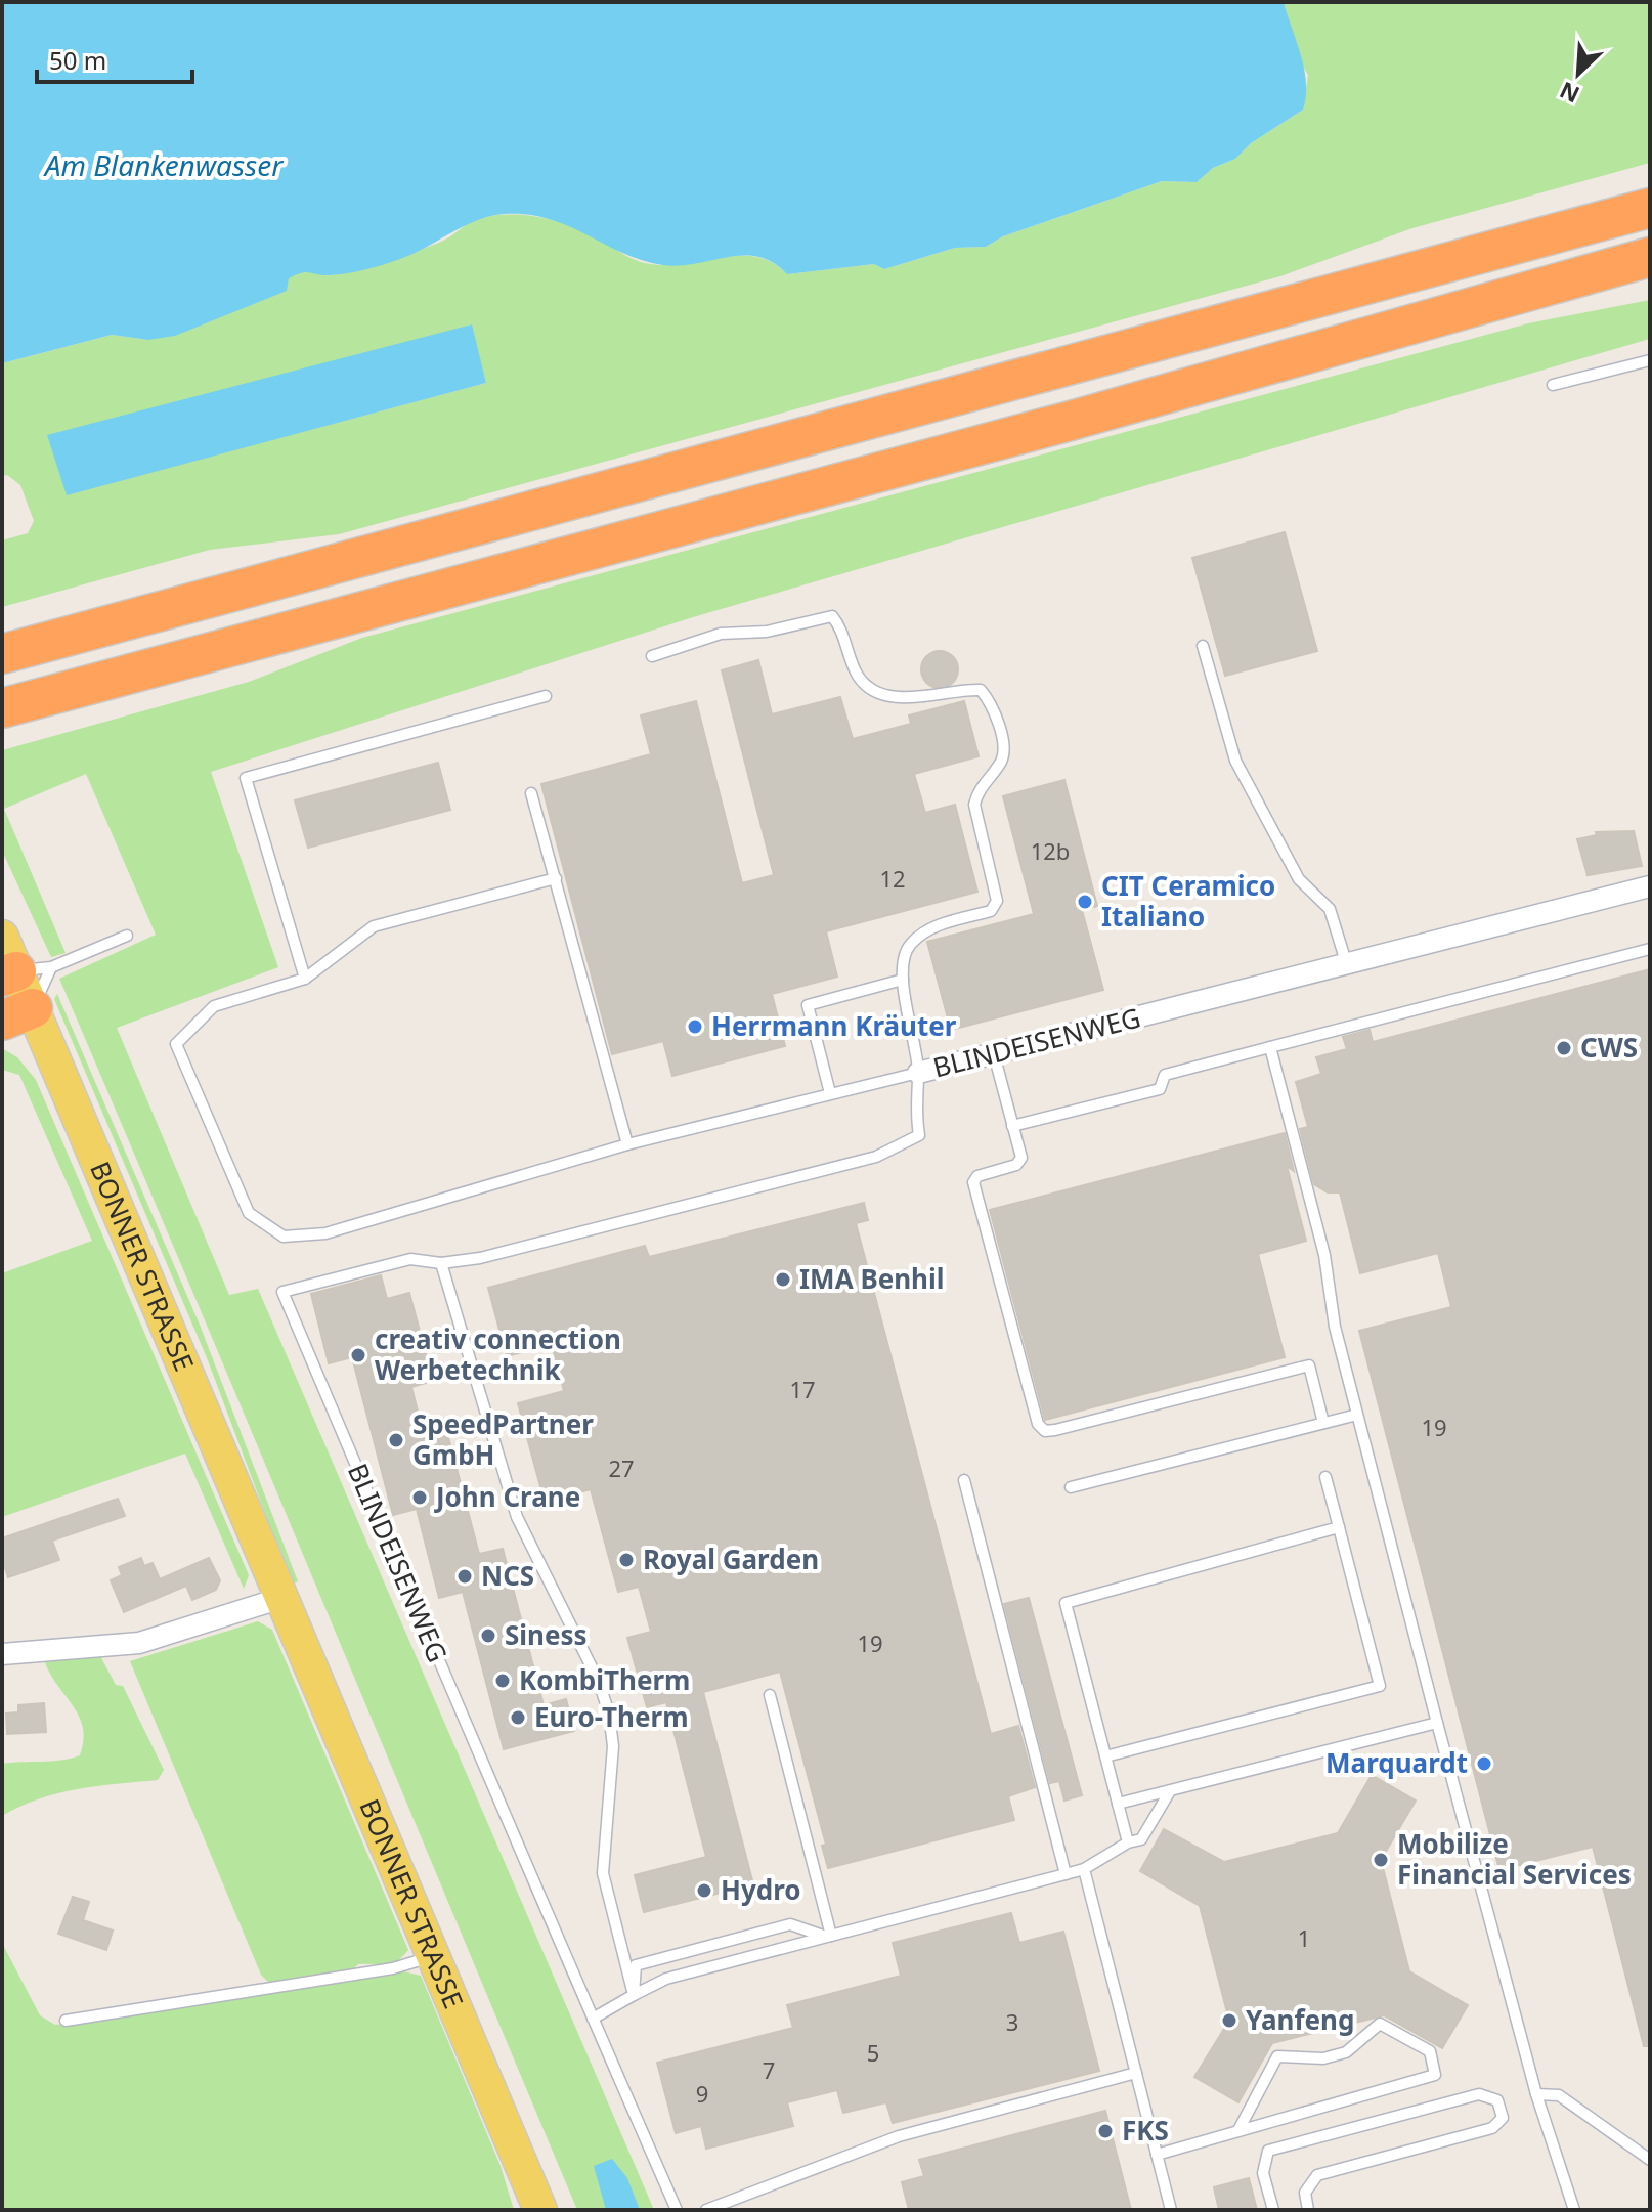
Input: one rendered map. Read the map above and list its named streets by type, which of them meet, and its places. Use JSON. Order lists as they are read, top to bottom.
{
  "streets": {
    "main road": ["BONNER STRASSE"],
    "street": ["BLINDEISENWEG"]
  },
  "water": ["Am Blankenwasser"],
  "places": [
    "CIT Ceramico Italiano",
    "Herrmann Kräuter",
    "CWS",
    "IMA Benhil",
    "creativ connection Werbetechnik",
    "SpeedPartner GmbH",
    "John Crane",
    "Royal Garden",
    "NCS",
    "Siness",
    "KombiTherm",
    "Euro-Therm",
    "Marquardt",
    "Mobilize Financial Services",
    "Hydro",
    "Yanfeng",
    "FKS"
  ],
  "house_numbers": [
    "12b",
    "12",
    "17",
    "19",
    "27",
    "19",
    "1",
    "3",
    "5",
    "7",
    "9"
  ],
  "scale_bar": "50 m",
  "north": "bottom left"
}
